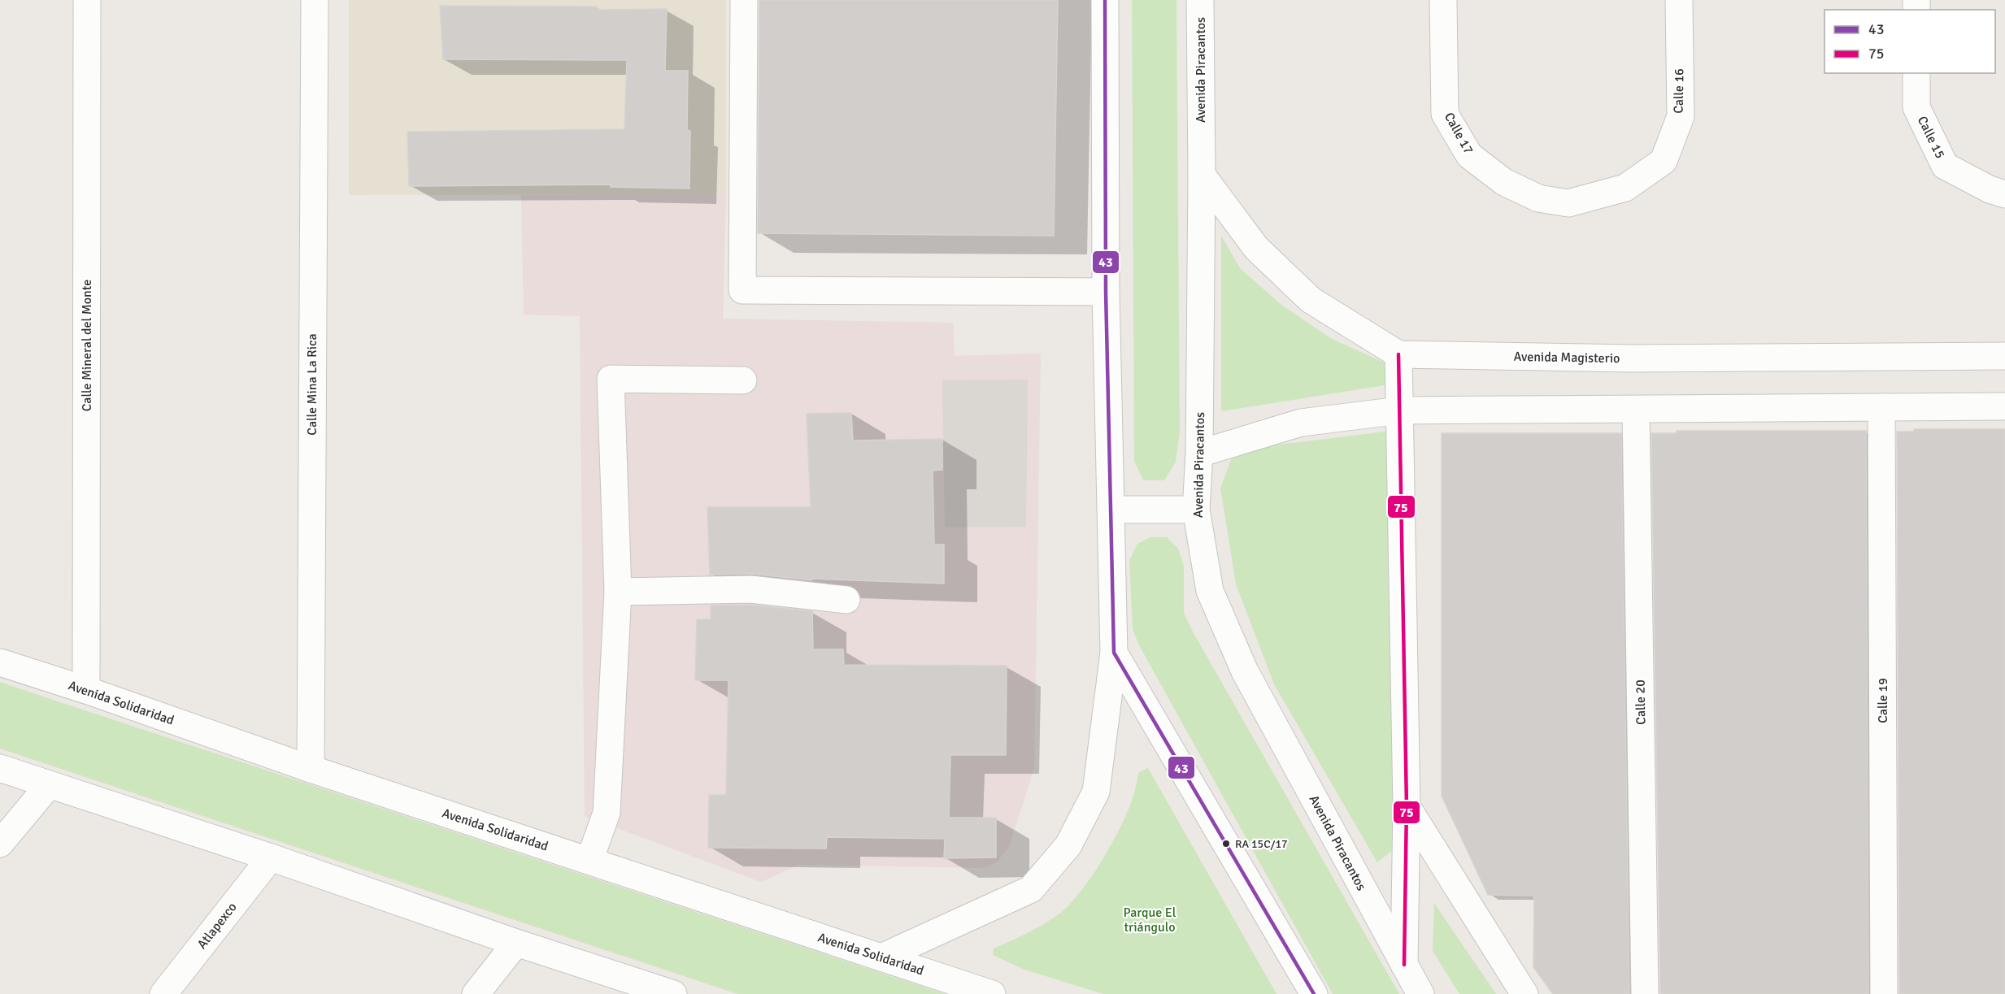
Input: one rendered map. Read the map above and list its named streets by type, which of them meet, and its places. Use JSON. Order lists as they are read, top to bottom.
{
  "streets": {
    "street": [
      "Avenida Piracantos",
      "Calle 16",
      "Calle 17",
      "Calle 15",
      "Calle Mineral del Monte",
      "Avenida Magisterio",
      "Calle Mina La Rica",
      "Calle 19",
      "Calle 20",
      "Avenida Solidaridad",
      "Atlapexco"
    ]
  },
  "crossings": [
    ["Calle 16", "Calle 17"],
    ["Calle Mineral del Monte", "Avenida Solidaridad"],
    ["Calle Mina La Rica", "Avenida Solidaridad"]
  ],
  "parks": ["Parque El triángulo"],
  "places": ["RA 15C/17"],
  "lines": ["transit line 43", "transit line 75"],
  "legend": ["43", "75"]
}
